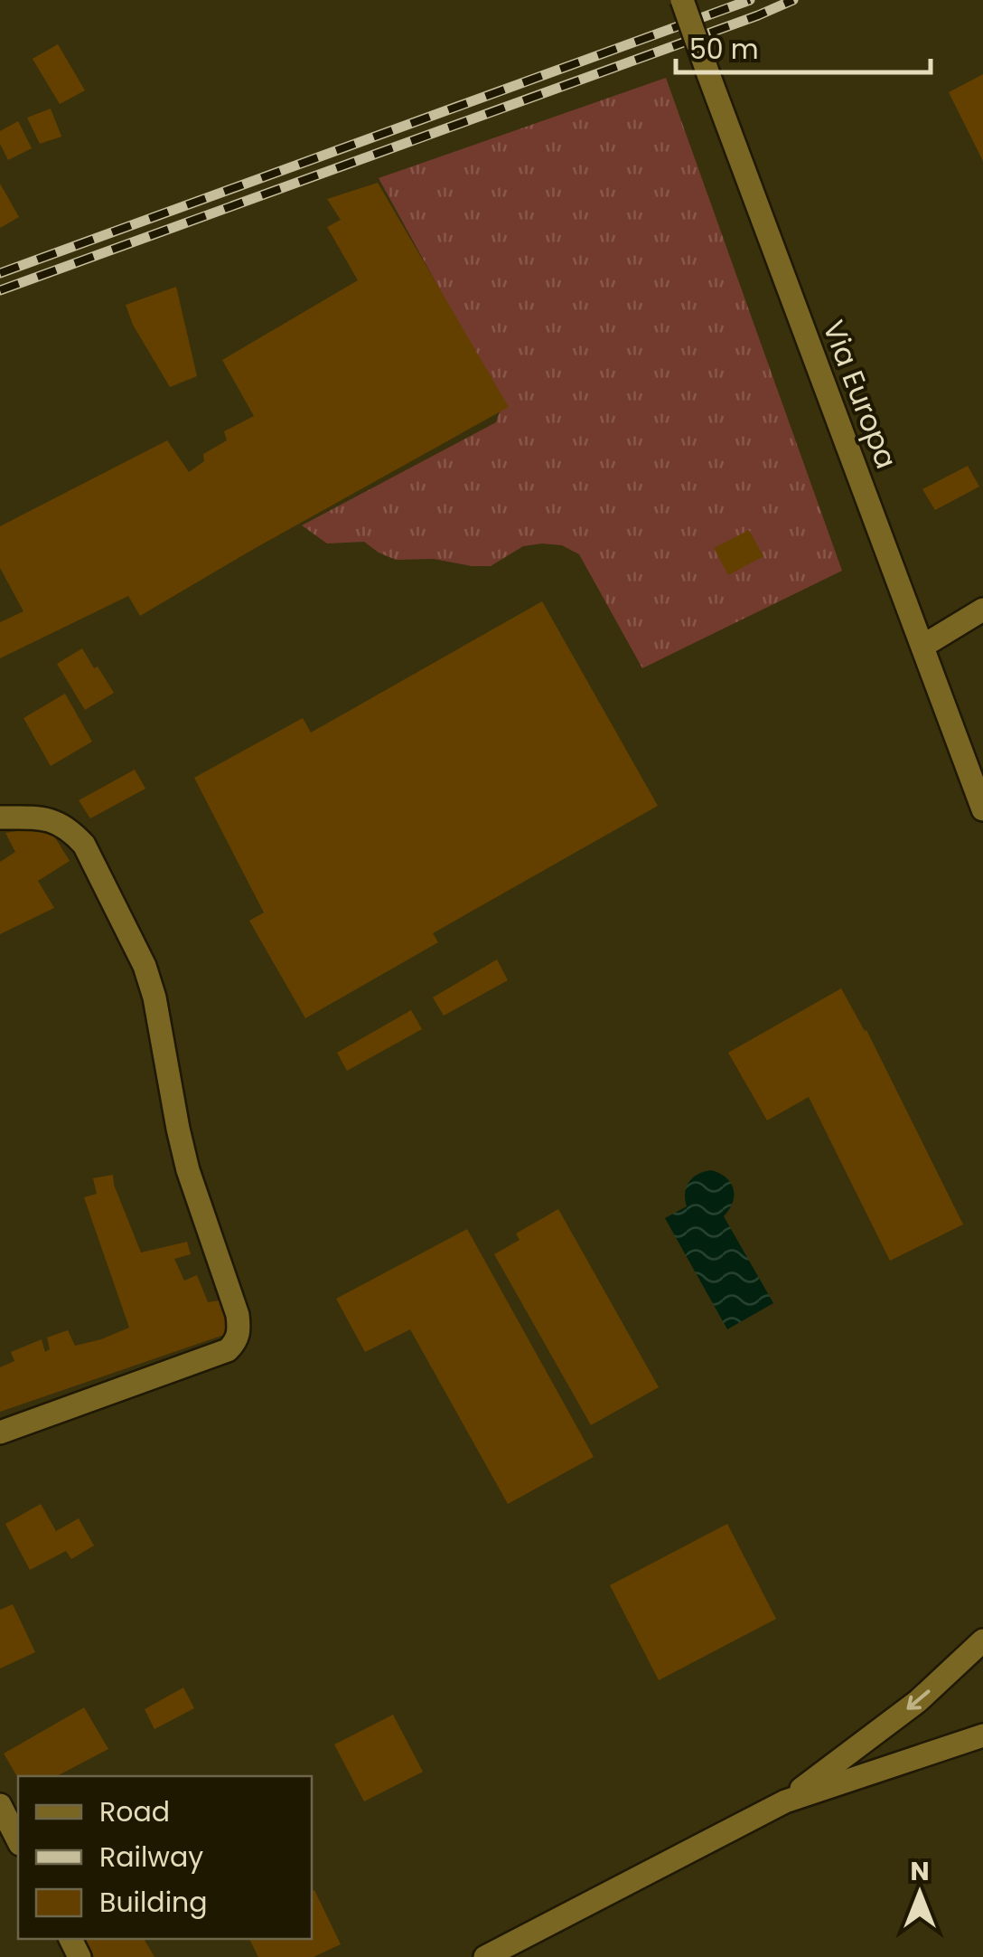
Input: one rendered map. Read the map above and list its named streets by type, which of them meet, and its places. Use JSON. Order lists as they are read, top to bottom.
{
  "streets": {
    "street": ["Via Europa"]
  },
  "legend": ["Road", "Railway", "Building"],
  "scale_bar": "50 m",
  "north": "top"
}
